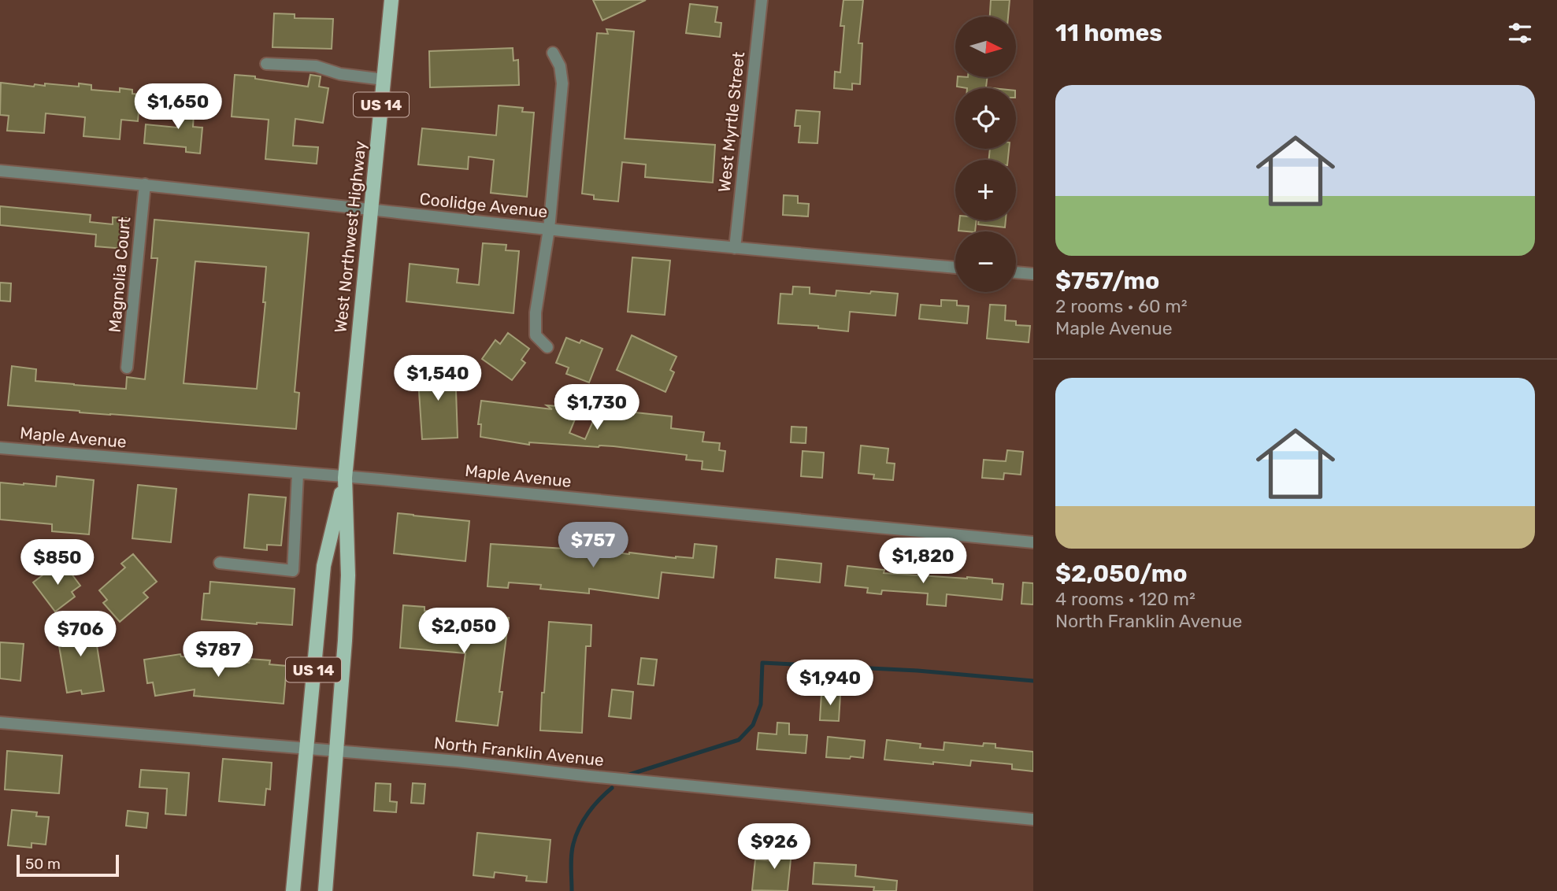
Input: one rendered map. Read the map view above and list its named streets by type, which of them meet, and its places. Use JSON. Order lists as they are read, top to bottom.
{
  "streets": {
    "main road": ["US 14", "West Northwest Highway"],
    "street": [
      "West Myrtle Street",
      "Coolidge Avenue",
      "Magnolia Court",
      "Maple Avenue",
      "North Franklin Avenue"
    ]
  },
  "crossings": [
    ["West Myrtle Street", "Coolidge Avenue"],
    ["Coolidge Avenue", "West Northwest Highway"],
    ["Coolidge Avenue", "Magnolia Court"],
    ["West Northwest Highway", "Maple Avenue"],
    ["West Northwest Highway", "North Franklin Avenue"]
  ],
  "scale_bar": "50 m",
  "north": "right",
  "page": {
    "heading": "11 homes",
    "map_buttons": ["+", "−"],
    "list": [
      {
        "name": "$757/mo",
        "note": "2 rooms · 60 m² · Maple Avenue"
      },
      {
        "name": "$2,050/mo",
        "note": "4 rooms · 120 m² · North Franklin Avenue"
      }
    ],
    "price": [
      "$1,650",
      "$1,540",
      "$1,730",
      "$757",
      "$1,820",
      "$850",
      "$2,050",
      "$706",
      "$787",
      "$1,940",
      "$926"
    ],
    "scale": "50 m"
  }
}
